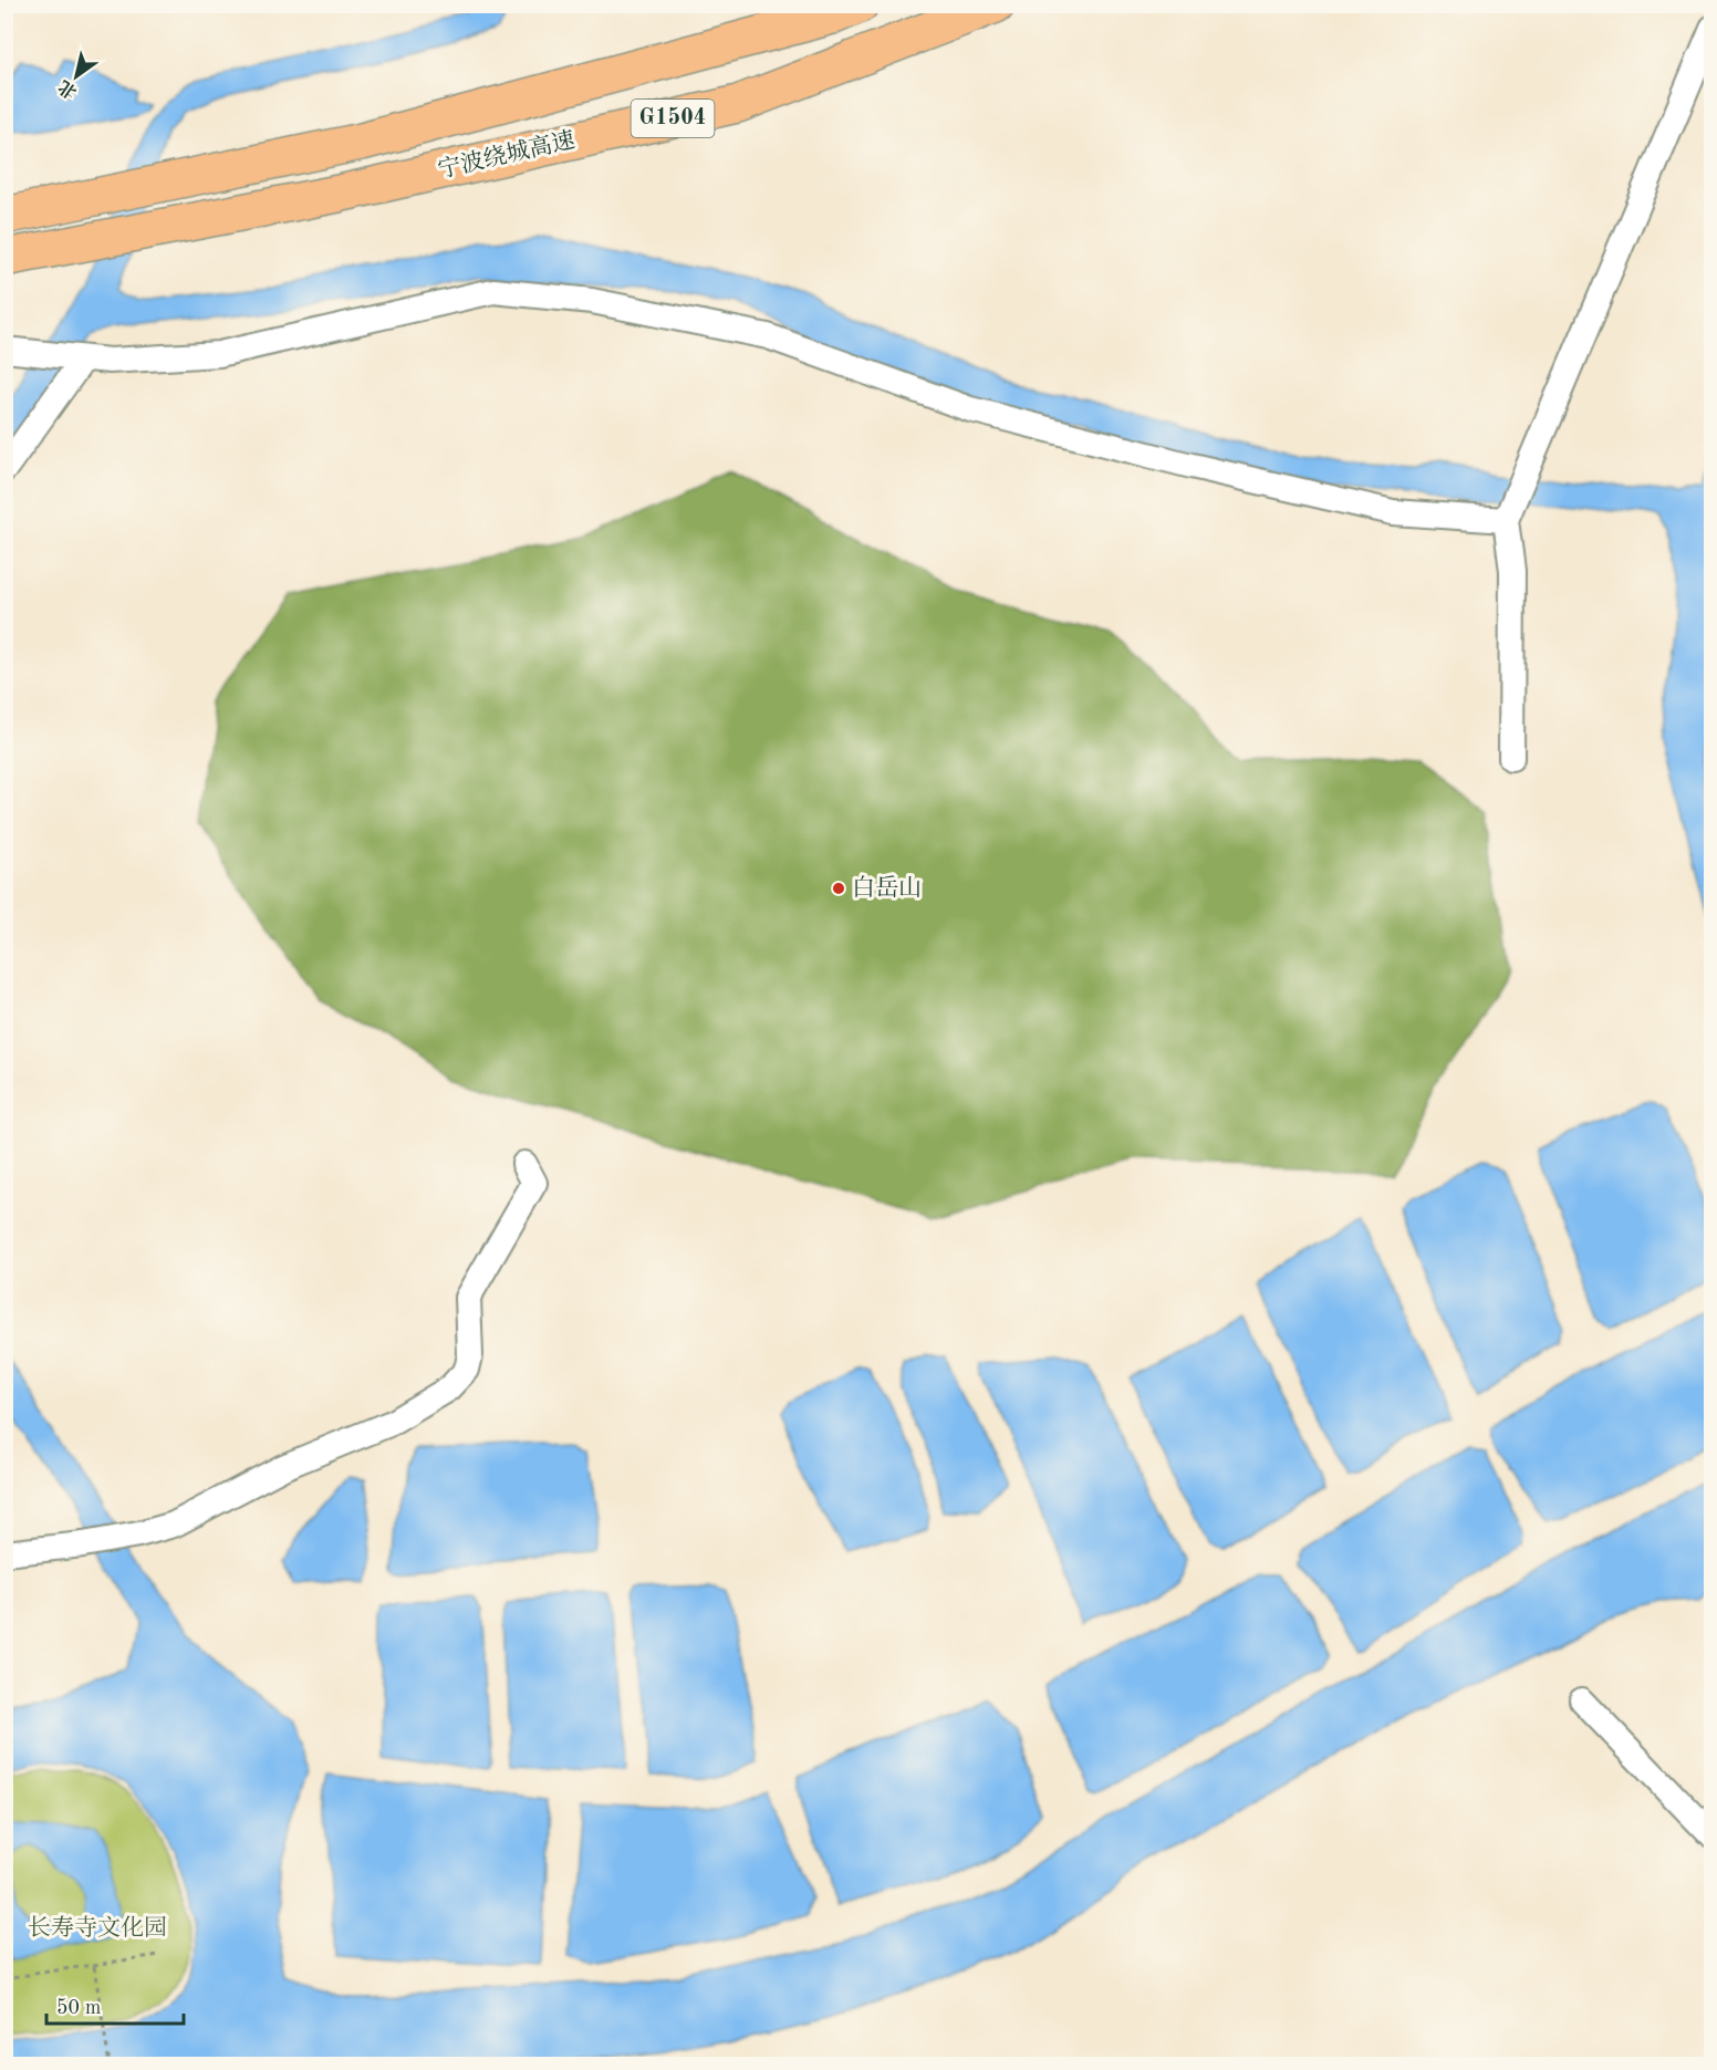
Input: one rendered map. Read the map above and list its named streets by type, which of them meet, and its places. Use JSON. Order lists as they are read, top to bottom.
{
  "streets": {
    "highway": ["G1504", "宁波绕城高速"]
  },
  "parks": ["长寿寺文化园"],
  "places": ["白岳山"],
  "scale_bar": "50 m",
  "north": "bottom left"
}
